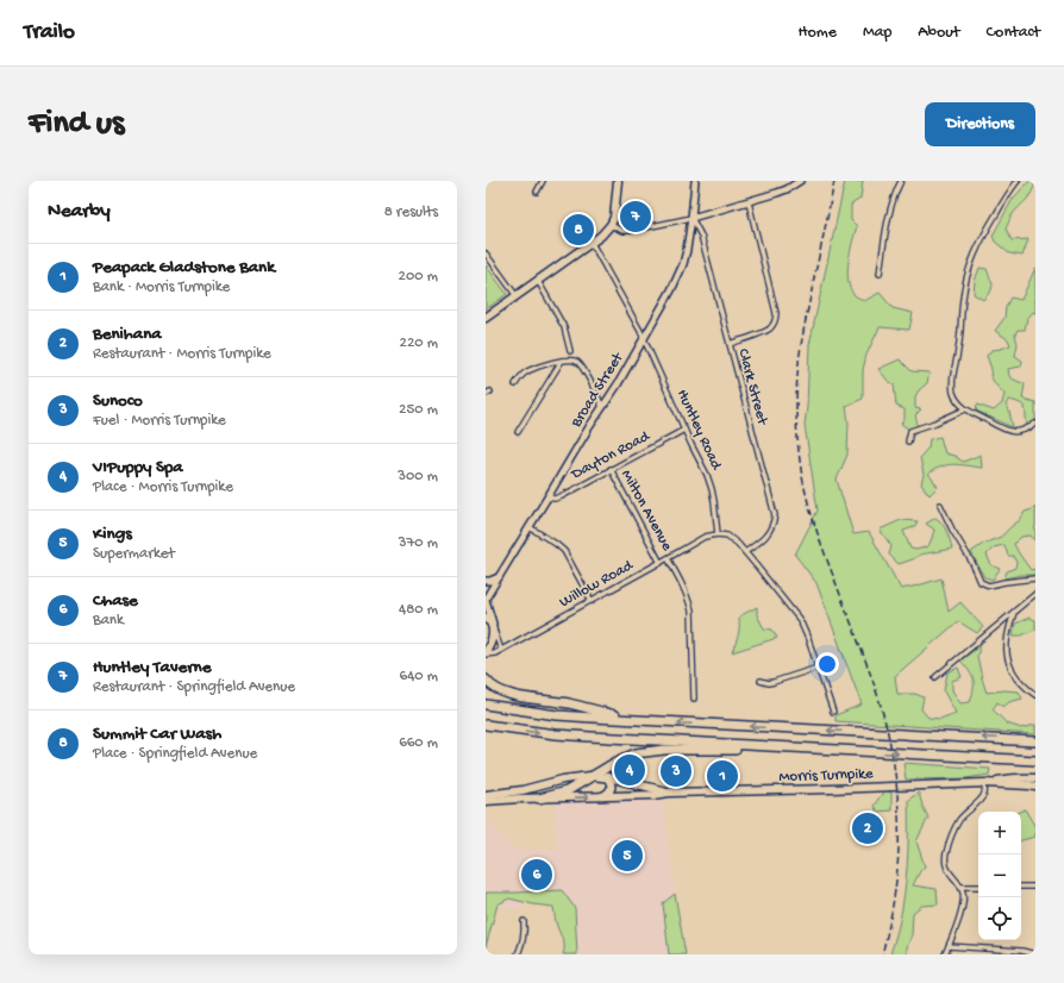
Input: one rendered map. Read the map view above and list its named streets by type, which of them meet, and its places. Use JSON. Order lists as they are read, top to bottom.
{
  "streets": {
    "main road": ["Broad Street", "Morris Turnpike"],
    "street": [
      "Clark Street",
      "Huntley Road",
      "Dayton Road",
      "Milton Avenue",
      "Willow Road"
    ]
  },
  "crossings": [
    ["Clark Street", "Broad Street"],
    ["Broad Street", "Huntley Road"],
    ["Broad Street", "Dayton Road"],
    ["Huntley Road", "Dayton Road"],
    ["Huntley Road", "Willow Road"],
    ["Dayton Road", "Milton Avenue"],
    ["Milton Avenue", "Willow Road"]
  ],
  "page": {
    "header": "Trailo",
    "nav": [
      "Home",
      "Map",
      "About",
      "Contact"
    ],
    "buttons": "Directions",
    "title": "Find us",
    "heading": ["Nearby", "8 results"],
    "pins": [
      "7",
      "8",
      "4",
      "3",
      "1",
      "2",
      "5",
      "6"
    ],
    "list": [
      {
        "mark": "1",
        "name": "Peapack Gladstone Bank",
        "note": "Bank · Morris Turnpike",
        "value": "200 m"
      },
      {
        "mark": "2",
        "name": "Benihana",
        "note": "Restaurant · Morris Turnpike",
        "value": "220 m"
      },
      {
        "mark": "3",
        "name": "Sunoco",
        "note": "Fuel · Morris Turnpike",
        "value": "250 m"
      },
      {
        "mark": "4",
        "name": "VIPuppy Spa",
        "note": "Place · Morris Turnpike",
        "value": "300 m"
      },
      {
        "mark": "5",
        "name": "Kings",
        "note": "Supermarket",
        "value": "370 m"
      },
      {
        "mark": "6",
        "name": "Chase",
        "note": "Bank",
        "value": "480 m"
      },
      {
        "mark": "7",
        "name": "Huntley Taverne",
        "note": "Restaurant · Springfield Avenue",
        "value": "640 m"
      },
      {
        "mark": "8",
        "name": "Summit Car Wash",
        "note": "Place · Springfield Avenue",
        "value": "660 m"
      }
    ],
    "map_buttons": ["+", "−"]
  }
}
